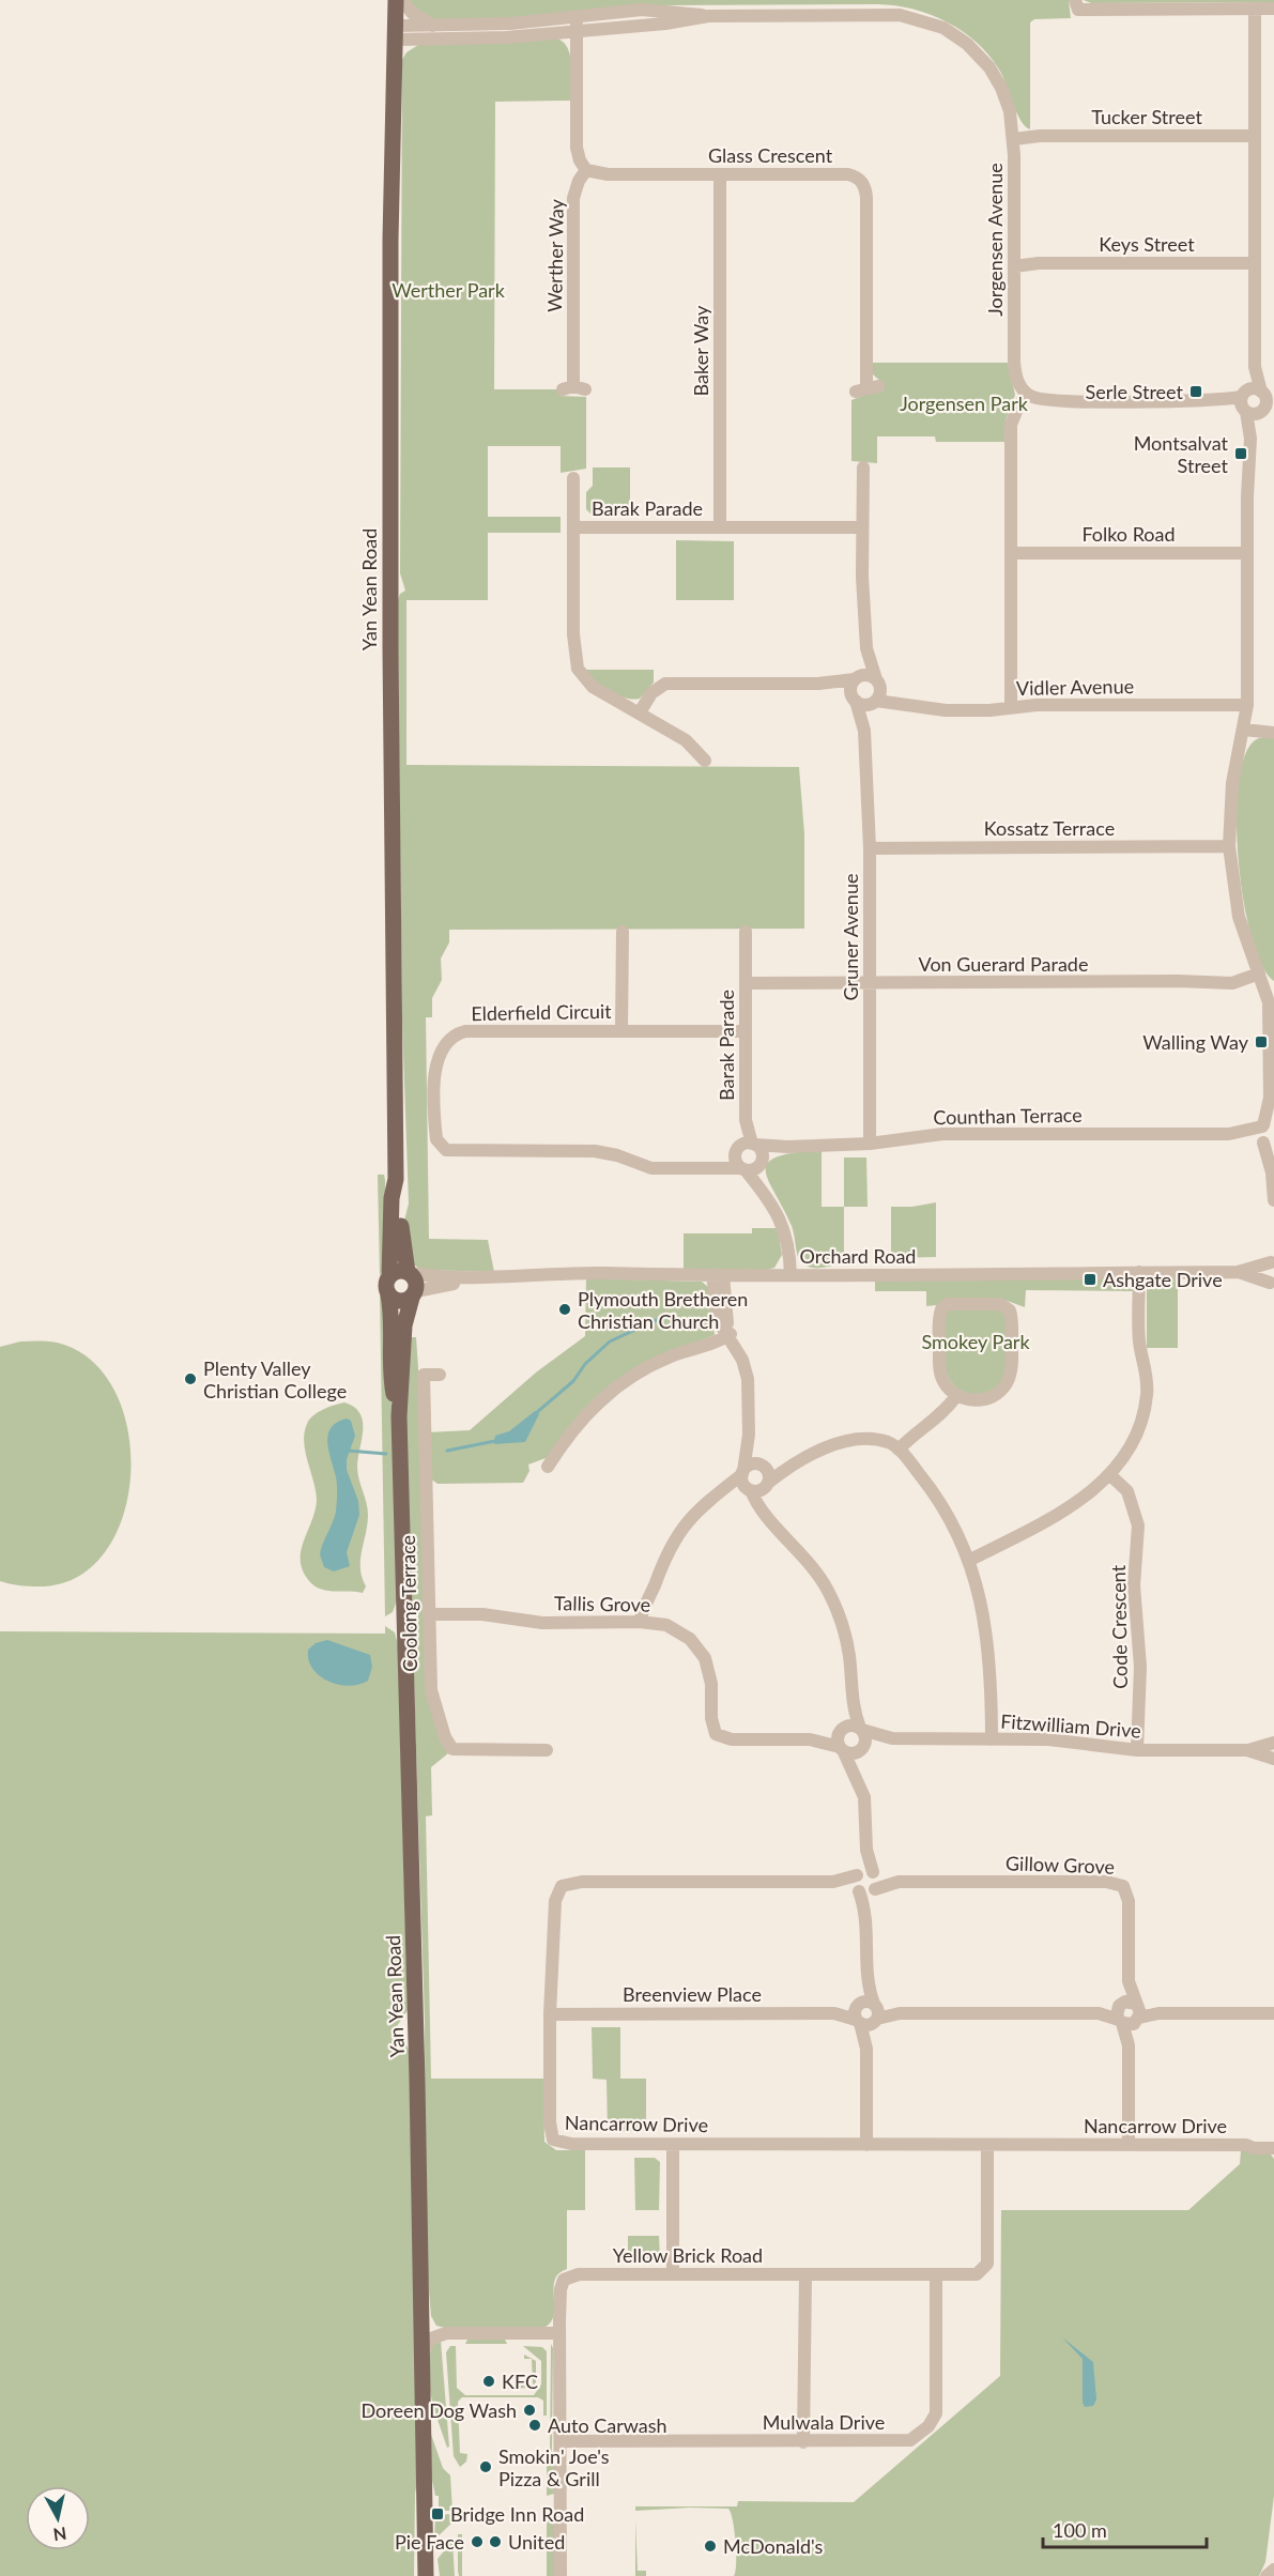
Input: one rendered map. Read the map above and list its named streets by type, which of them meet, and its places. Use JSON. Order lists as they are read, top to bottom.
{
  "streets": {
    "main road": ["Yan Yean Road"],
    "street": [
      "Tucker Street",
      "Glass Crescent",
      "Jorgensen Avenue",
      "Keys Street",
      "Werther Way",
      "Baker Way",
      "Barak Parade",
      "Folko Road",
      "Vidler Avenue",
      "Kossatz Terrace",
      "Gruner Avenue",
      "Von Guerard Parade",
      "Elderfield Circuit",
      "Counthan Terrace",
      "Orchard Road",
      "Coolong Terrace",
      "Tallis Grove",
      "Code Crescent",
      "Fitzwilliam Drive",
      "Gillow Grove",
      "Breenview Place",
      "Nancarrow Drive",
      "Yellow Brick Road",
      "Mulwala Drive"
    ]
  },
  "crossings": [
    ["Tucker Street", "Jorgensen Avenue"],
    ["Glass Crescent", "Werther Way"],
    ["Glass Crescent", "Baker Way"],
    ["Jorgensen Avenue", "Keys Street"],
    ["Jorgensen Avenue", "Yan Yean Road"],
    ["Baker Way", "Barak Parade"],
    ["Barak Parade", "Von Guerard Parade"],
    ["Barak Parade", "Elderfield Circuit"],
    ["Barak Parade", "Counthan Terrace"],
    ["Yan Yean Road", "Orchard Road"],
    ["Vidler Avenue", "Gruner Avenue"],
    ["Kossatz Terrace", "Gruner Avenue"],
    ["Gruner Avenue", "Von Guerard Parade"],
    ["Gruner Avenue", "Counthan Terrace"],
    ["Elderfield Circuit", "Counthan Terrace"],
    ["Coolong Terrace", "Tallis Grove"],
    ["Tallis Grove", "Fitzwilliam Drive"],
    ["Code Crescent", "Fitzwilliam Drive"],
    ["Gillow Grove", "Breenview Place"],
    ["Gillow Grove", "Nancarrow Drive"],
    ["Breenview Place", "Nancarrow Drive"],
    ["Nancarrow Drive", "Yellow Brick Road"],
    ["Yellow Brick Road", "Mulwala Drive"]
  ],
  "parks": ["Werther Park", "Jorgensen Park", "Smokey Park"],
  "places": {
    "transit": [
      "Serle Street",
      "Montsalvat Street",
      "Walling Way",
      "Ashgate Drive",
      "Bridge Inn Road"
    ],
    "other": [
      "Plymouth Bretheren Christian Church",
      "Plenty Valley Christian College",
      "KFC",
      "Doreen Dog Wash",
      "Auto Carwash",
      "Smokin' Joe's Pizza & Grill",
      "Pie Face",
      "United",
      "McDonald's"
    ]
  },
  "scale_bar": "100 m",
  "north": "bottom"
}
